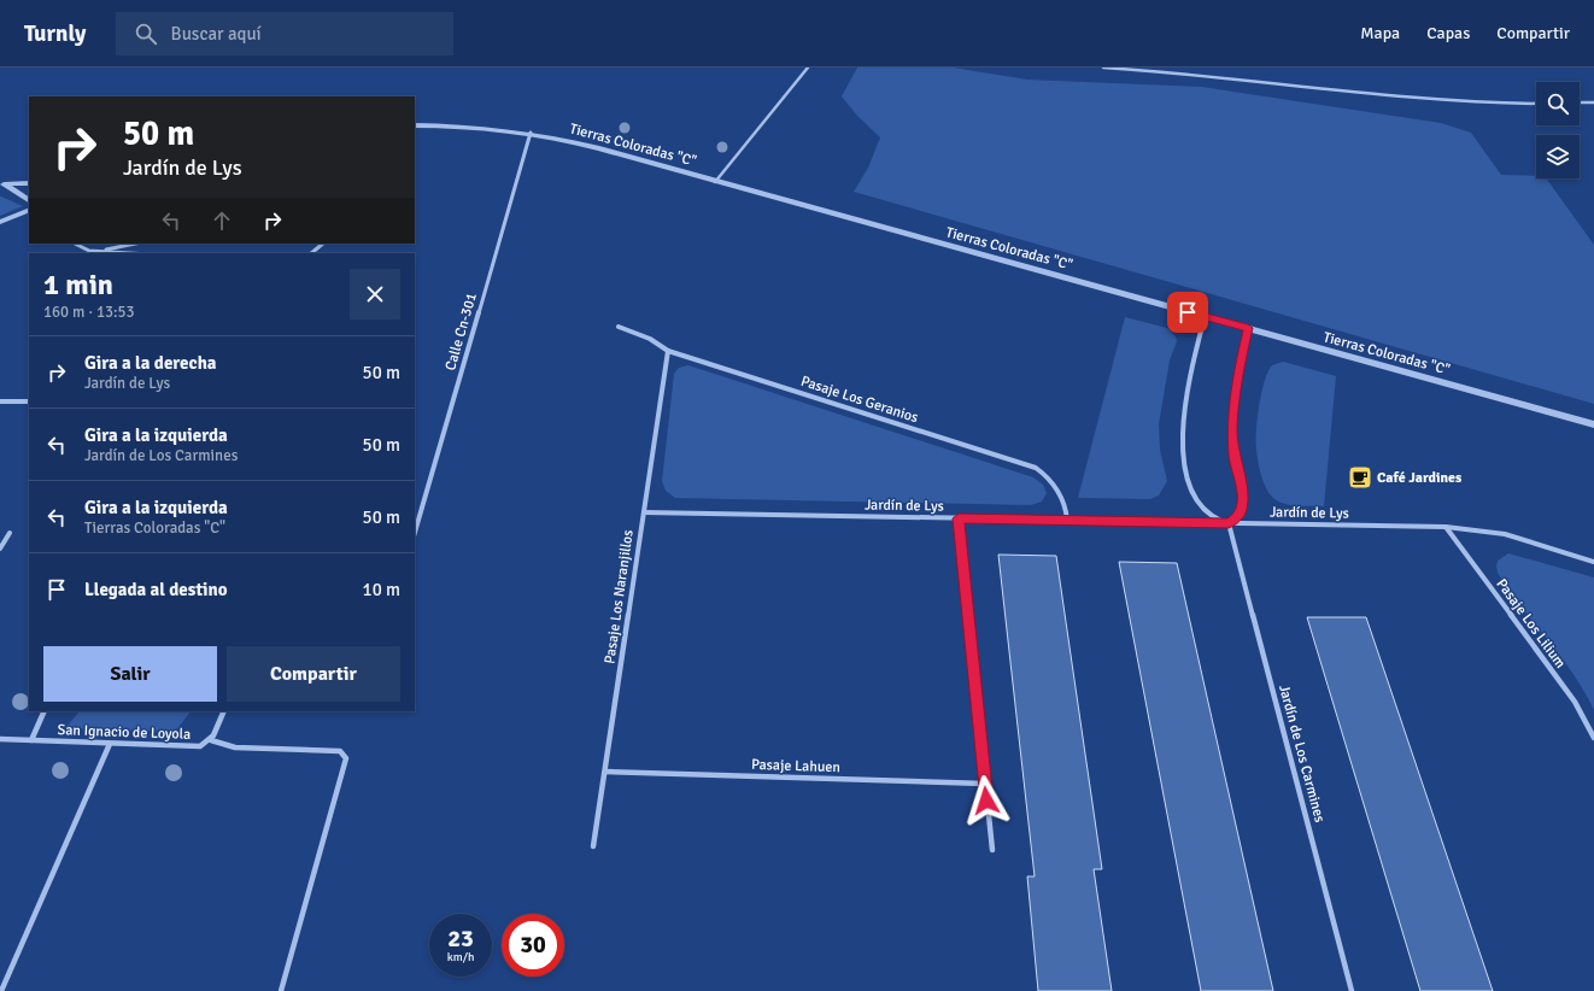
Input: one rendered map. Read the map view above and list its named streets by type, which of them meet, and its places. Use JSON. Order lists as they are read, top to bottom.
{
  "streets": {
    "street": [
      "Tierras Coloradas \"C\"",
      "Calle Cn-301",
      "Pasaje Los Geranios",
      "Jardín de Lys",
      "Pasaje Los Naranjillos",
      "Pasaje Los Lilium",
      "San Ignacio de Loyola",
      "Jardín de Los Carmines",
      "Pasaje Lahuen"
    ]
  },
  "crossings": [
    ["Tierras Coloradas \"C\"", "Calle Cn-301"],
    ["Pasaje Los Geranios", "Jardín de Lys"],
    ["Pasaje Los Geranios", "Pasaje Los Naranjillos"],
    ["Jardín de Lys", "Pasaje Los Naranjillos"],
    ["Jardín de Lys", "Pasaje Los Lilium"],
    ["Jardín de Lys", "Jardín de Los Carmines"],
    ["Pasaje Los Naranjillos", "Pasaje Lahuen"]
  ],
  "places": {
    "cafe": ["Café Jardines"]
  },
  "page": {
    "header": "Turnly",
    "search": "Buscar aquí",
    "nav": ["Mapa", "Capas", "Compartir"],
    "turn": ["50 m", "Jardín de Lys"],
    "heading": ["1 min", "160 m · 13:53"],
    "list": [
      {
        "name": "Gira a la derecha",
        "note": "Jardín de Lys",
        "value": "50 m"
      },
      {
        "name": "Gira a la izquierda",
        "note": "Jardín de Los Carmines",
        "value": "50 m"
      },
      {
        "name": "Gira a la izquierda",
        "note": "Tierras Coloradas \"C\"",
        "value": "50 m"
      },
      {
        "name": "Llegada al destino",
        "value": "10 m"
      }
    ],
    "buttons": ["Salir", "Compartir"],
    "speed": "23 km/h",
    "limit": "30"
  }
}
